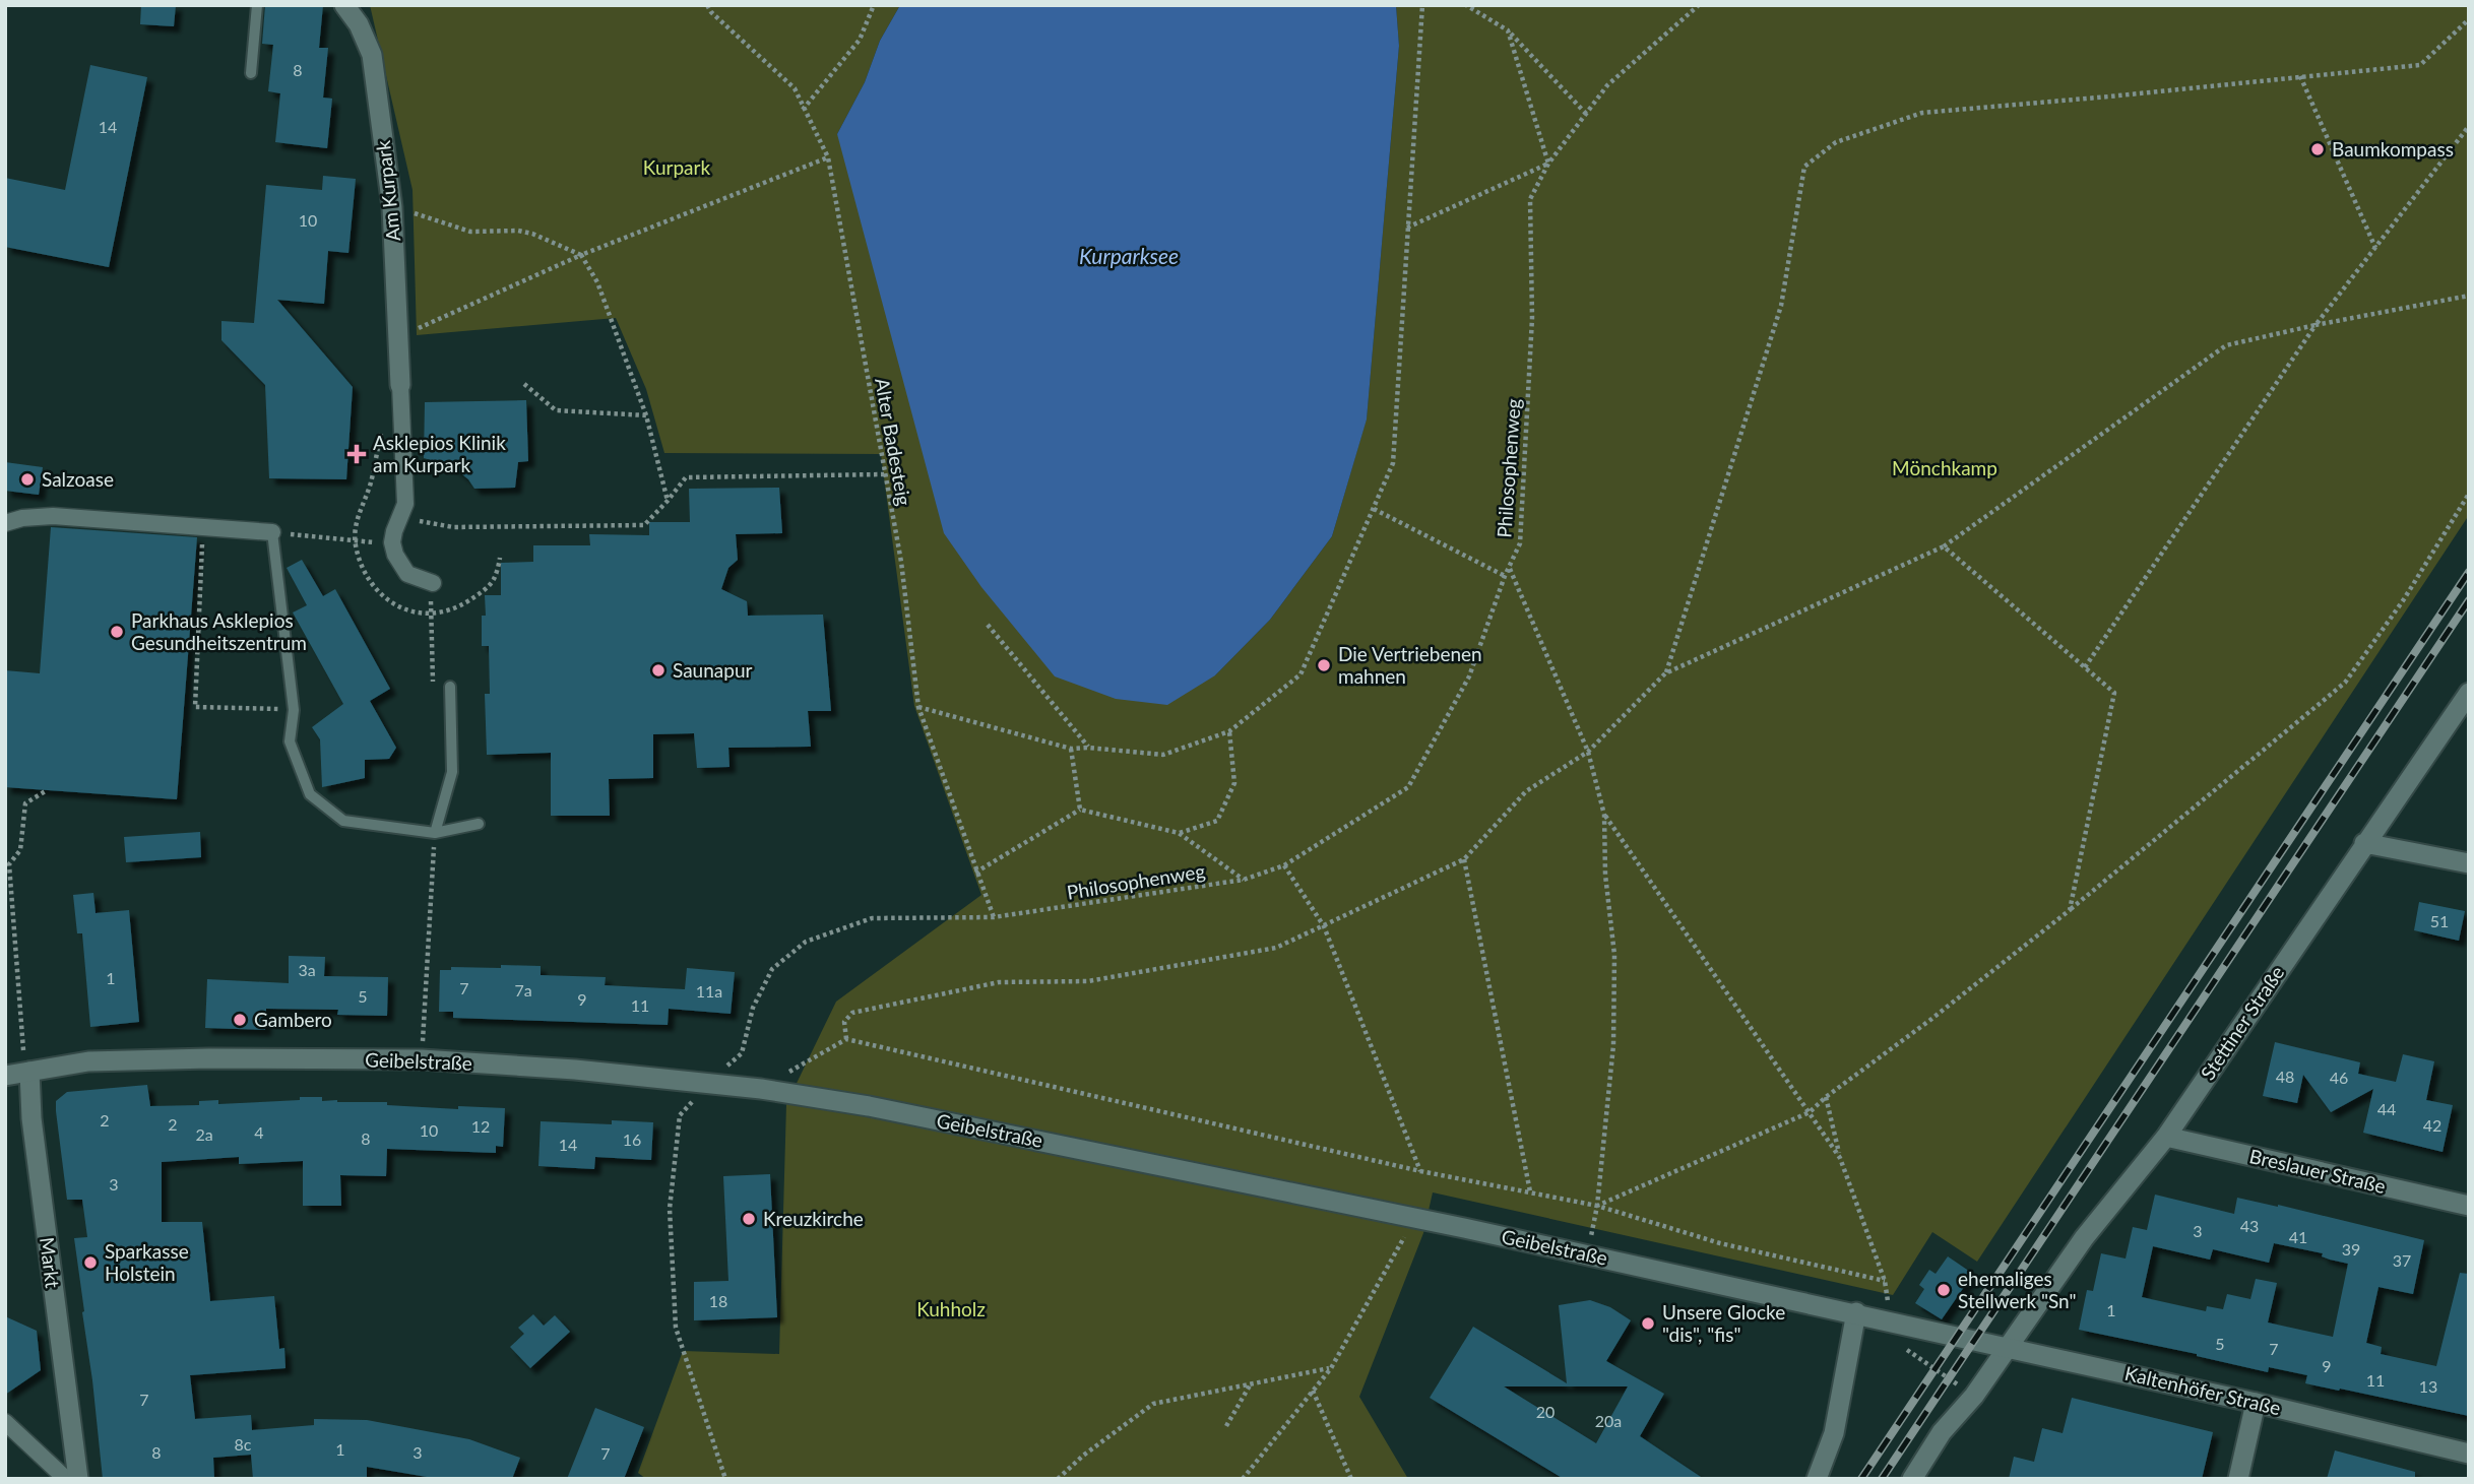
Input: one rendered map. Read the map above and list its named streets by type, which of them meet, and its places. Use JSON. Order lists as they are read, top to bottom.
{
  "streets": {
    "street": [
      "Am Kurpark",
      "Stettiner Straße",
      "Geibelstraße",
      "Breslauer Straße",
      "Markt",
      "Kaltenhöfer Straße"
    ],
    "path": ["Alter Badesteig", "Philosophenweg"]
  },
  "crossings": [
    ["Alter Badesteig", "Philosophenweg"],
    ["Philosophenweg", "Geibelstraße"],
    ["Stettiner Straße", "Breslauer Straße"],
    ["Stettiner Straße", "Kaltenhöfer Straße"],
    ["Geibelstraße", "Markt"],
    ["Geibelstraße", "Kaltenhöfer Straße"]
  ],
  "water": ["Kurparksee"],
  "parks": ["Kurpark", "Mönchkamp", "Kuhholz"],
  "places": {
    "other": [
      "Baumkompass",
      "Salzoase",
      "Parkhaus Asklepios Gesundheitszentrum",
      "Die Vertriebenen mahnen",
      "Saunapur",
      "Gambero",
      "Kreuzkirche",
      "Sparkasse Holstein",
      "ehemaliges Stellwerk \"Sn\"",
      "Unsere Glocke \"dis\", \"fis\""
    ],
    "health": ["Asklepios Klinik am Kurpark"]
  },
  "house_numbers": [
    "8",
    "14",
    "10",
    "51",
    "3a",
    "1",
    "7",
    "7a",
    "11a",
    "5",
    "9",
    "11",
    "48",
    "46",
    "44",
    "2",
    "2",
    "42",
    "12",
    "10",
    "4",
    "2a",
    "8",
    "16",
    "14",
    "3",
    "43",
    "3",
    "41",
    "39",
    "37",
    "18",
    "1",
    "5",
    "7",
    "9",
    "11",
    "13",
    "7",
    "20",
    "20a",
    "8c",
    "1",
    "8",
    "3",
    "7"
  ]
}
